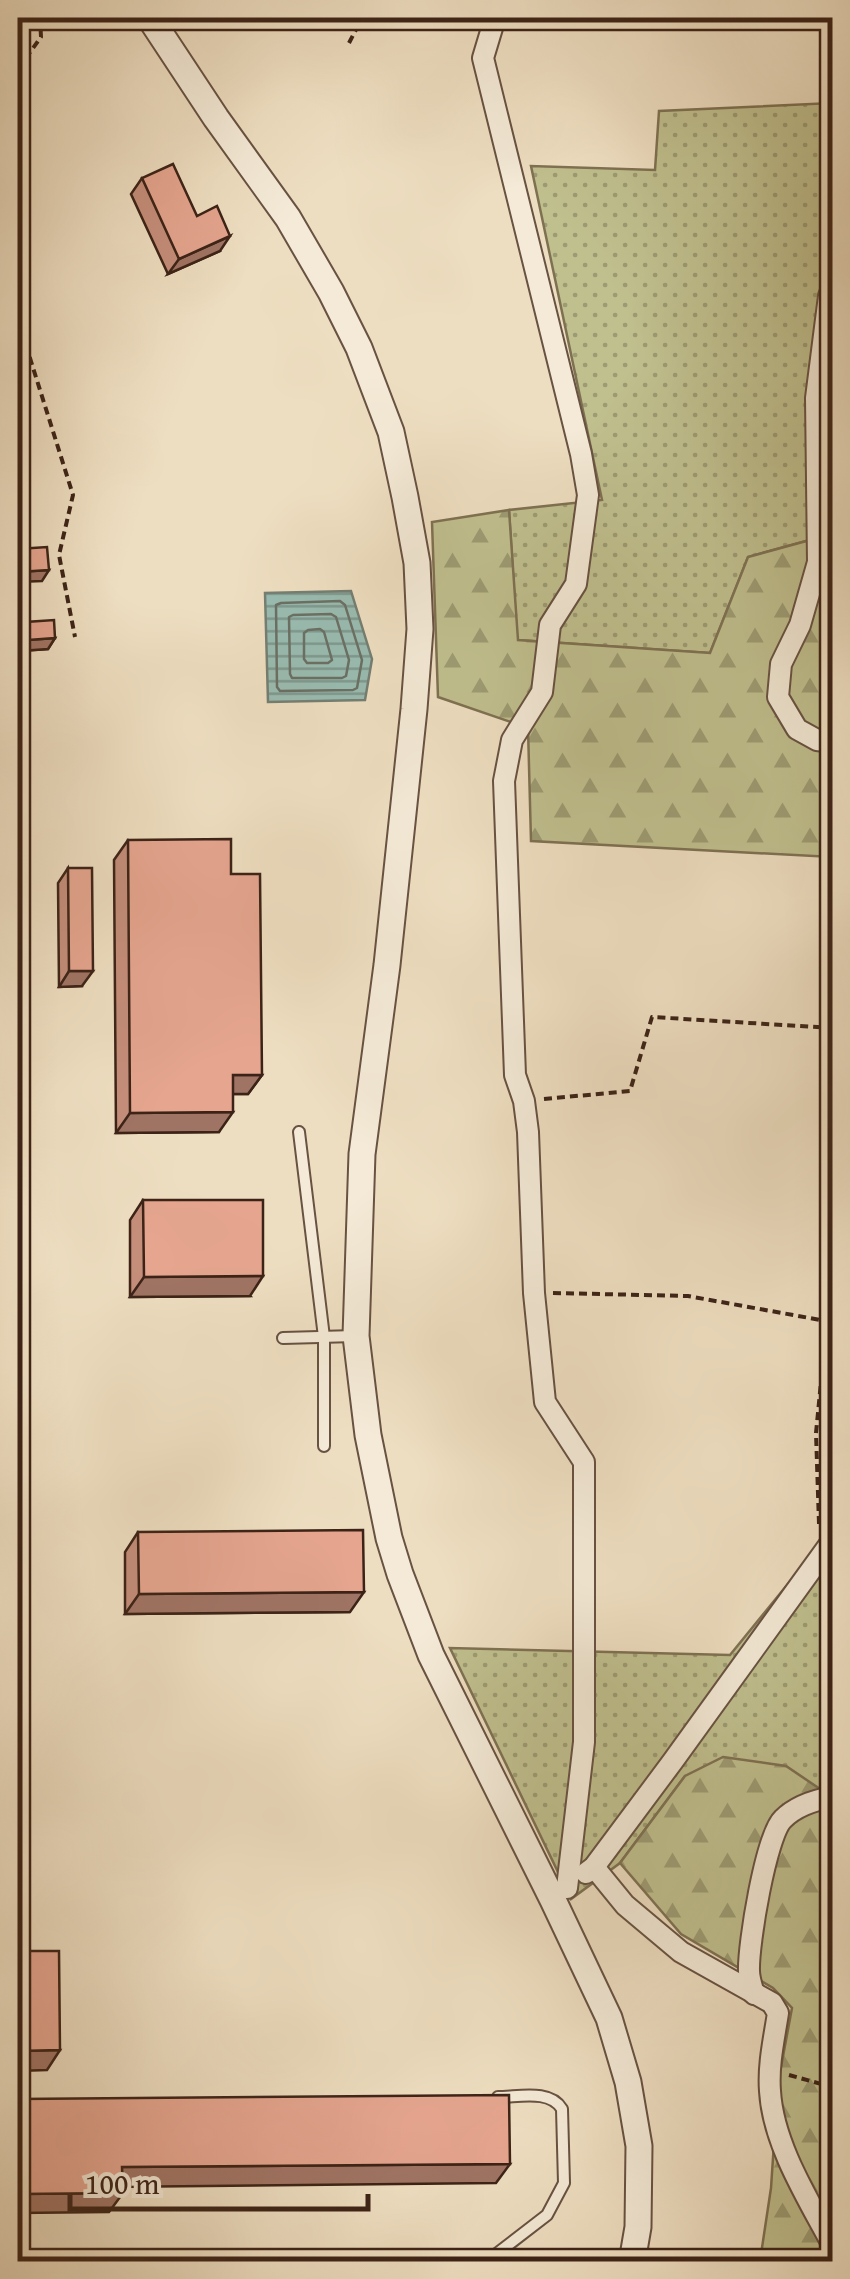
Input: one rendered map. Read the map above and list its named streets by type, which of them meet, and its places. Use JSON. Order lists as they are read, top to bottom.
{
  "scale_bar": "100 m"
}
